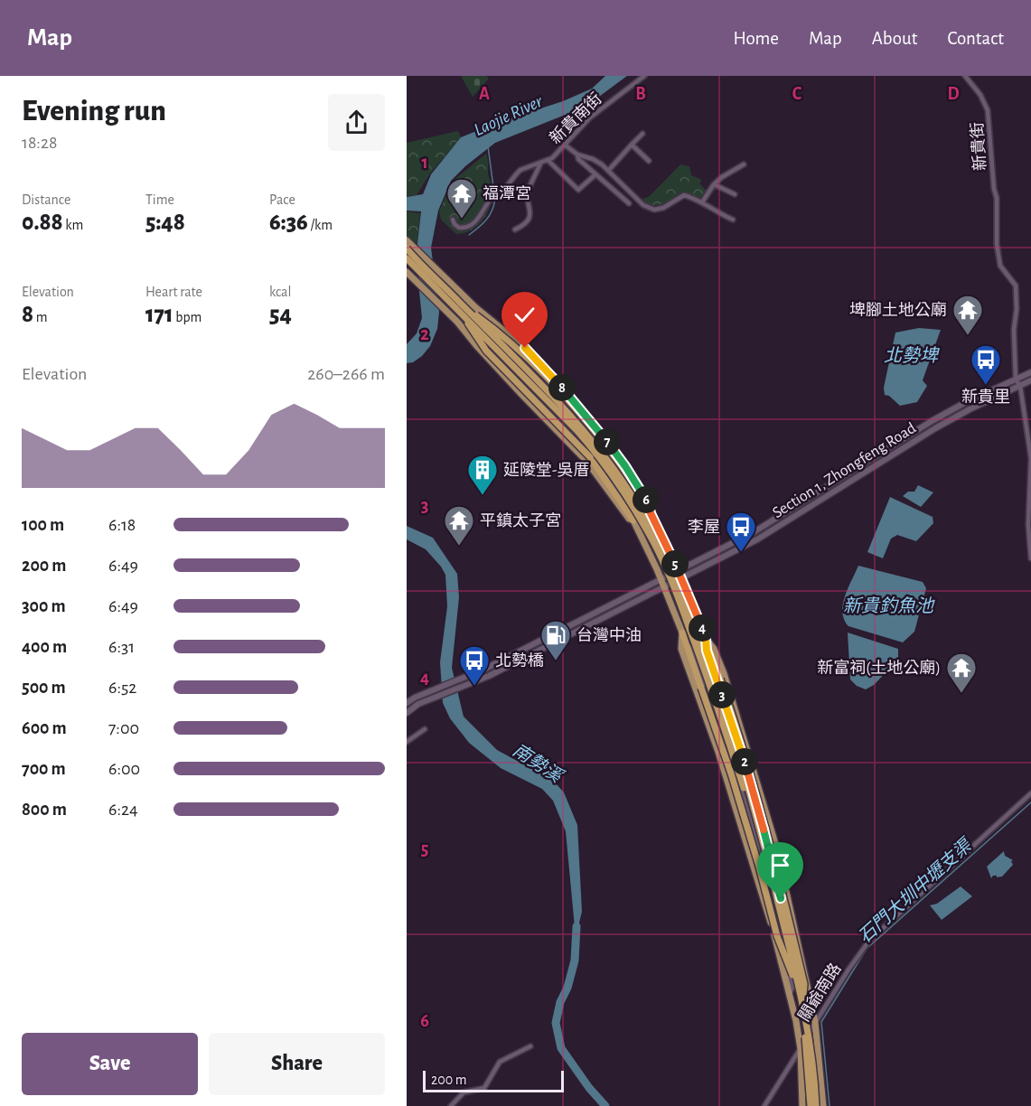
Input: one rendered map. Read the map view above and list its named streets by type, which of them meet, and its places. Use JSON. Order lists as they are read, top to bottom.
{
  "streets": {
    "main road": ["Section 1, Zhongfeng Road"],
    "street": ["新貴南街", "新貴街", "關爺南路"]
  },
  "crossings": [
    ["新貴街", "Section 1, Zhongfeng Road"]
  ],
  "water": [
    "Laojie River",
    "北勢埤",
    "新貴釣魚池",
    "南勢溪",
    "石門大圳中壢支渠"
  ],
  "places": {
    "temple": [
      "福潭宮",
      "埤腳土地公廟",
      "平鎮太子宮",
      "新富祠(土地公廟)"
    ],
    "bus stop": ["新貴里", "李屋", "北勢橋"],
    "building": ["延陵堂-吳厝"],
    "fuel station": ["台灣中油"]
  },
  "scale_bar": "200 m",
  "page": {
    "header": "Map",
    "nav": [
      "Home",
      "Map",
      "About",
      "Contact"
    ],
    "heading": ["Evening run", "18:28"],
    "stats": [
      ["Distance", "0.88 km"],
      ["Time", "5:48"],
      ["Pace", "6:36 /km"],
      ["Elevation", "8 m"],
      ["Heart rate", "171 bpm"],
      ["kcal", "54"]
    ],
    "chart": ["Elevation", "260–266 m"],
    "pins": [
      "8",
      "7",
      "6",
      "5",
      "4",
      "3",
      "2"
    ],
    "list": [
      {
        "name": "100 m",
        "note": "6:18"
      },
      {
        "name": "200 m",
        "note": "6:49"
      },
      {
        "name": "300 m",
        "note": "6:49"
      },
      {
        "name": "400 m",
        "note": "6:31"
      },
      {
        "name": "500 m",
        "note": "6:52"
      },
      {
        "name": "600 m",
        "note": "7:00"
      },
      {
        "name": "700 m",
        "note": "6:00"
      },
      {
        "name": "800 m",
        "note": "6:24"
      }
    ],
    "buttons": ["Save", "Share"],
    "scale": "200 m"
  },
  "grid": {
    "columns": [
      "A",
      "B",
      "C",
      "D"
    ],
    "rows": [
      "1",
      "2",
      "3",
      "4",
      "5",
      "6"
    ]
  }
}
